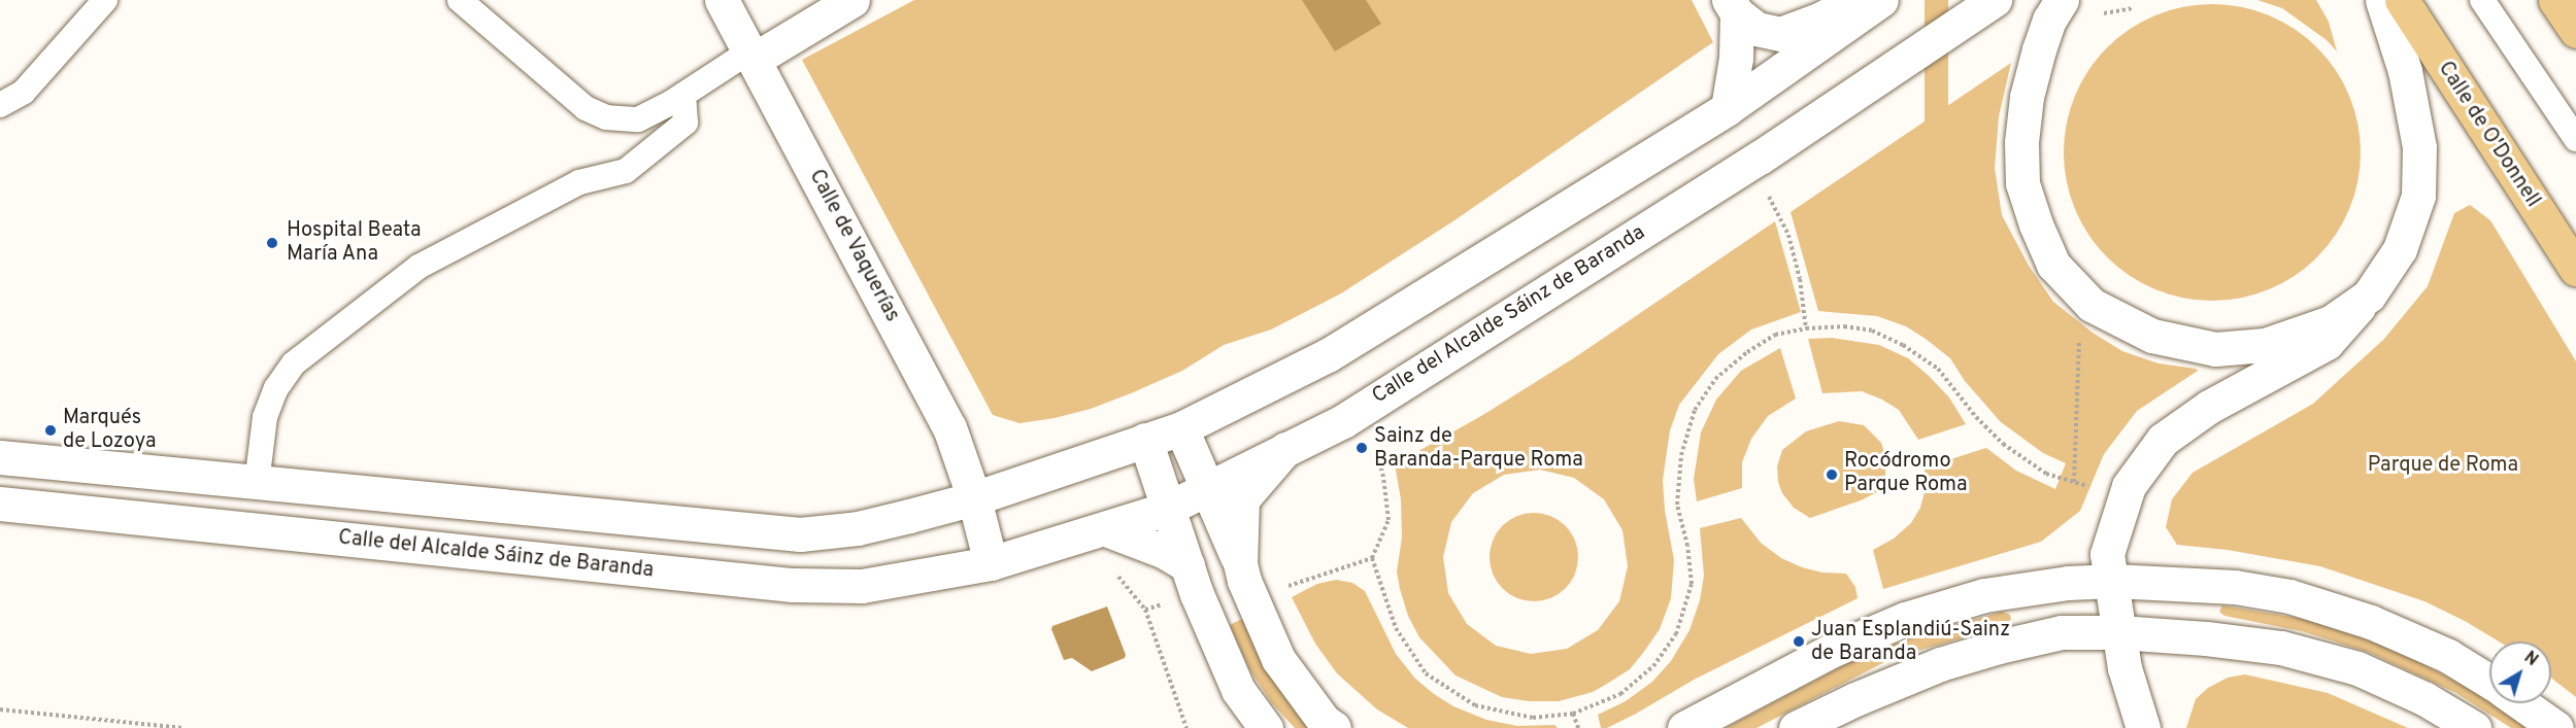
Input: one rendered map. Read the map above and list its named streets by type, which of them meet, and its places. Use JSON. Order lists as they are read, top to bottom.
{
  "streets": {
    "main road": ["Calle de O'Donnell"],
    "street": ["Calle de Vaquerías", "Calle del Alcalde Sáinz de Baranda"]
  },
  "parks": ["Parque de Roma"],
  "places": [
    "Hospital Beata María Ana",
    "Marqués de Lozoya",
    "Sainz de Baranda-Parque Roma",
    "Rocódromo Parque Roma",
    "Juan Esplandiú-Sainz de Baranda"
  ],
  "north": "top right"
}
